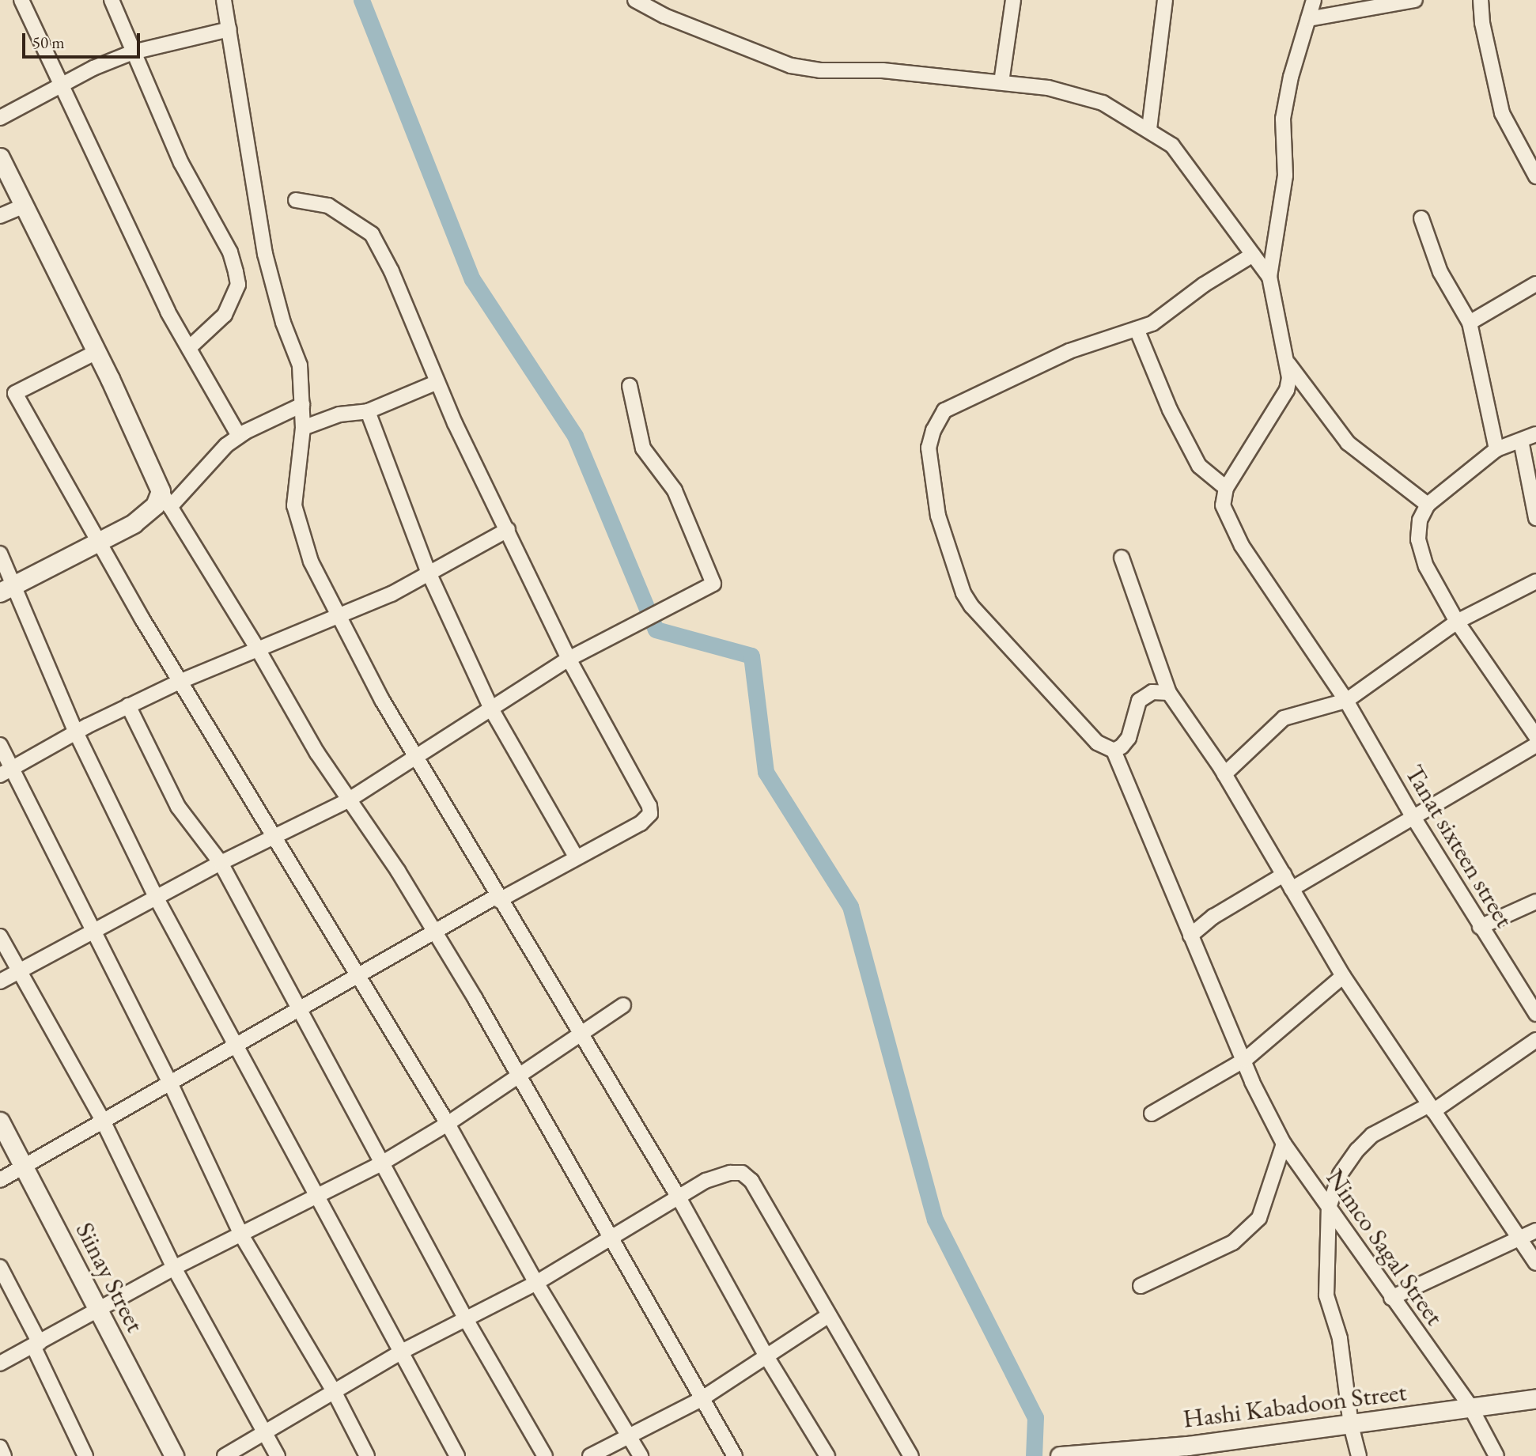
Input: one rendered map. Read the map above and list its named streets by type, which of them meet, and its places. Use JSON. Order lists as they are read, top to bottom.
{
  "streets": {
    "street": [
      "Tanat sixteen street",
      "Nimco Sagal Street",
      "Siinay Street",
      "Hashi Kabadoon Street"
    ]
  },
  "crossings": [
    ["Nimco Sagal Street", "Hashi Kabadoon Street"]
  ],
  "scale_bar": "50 m"
}
